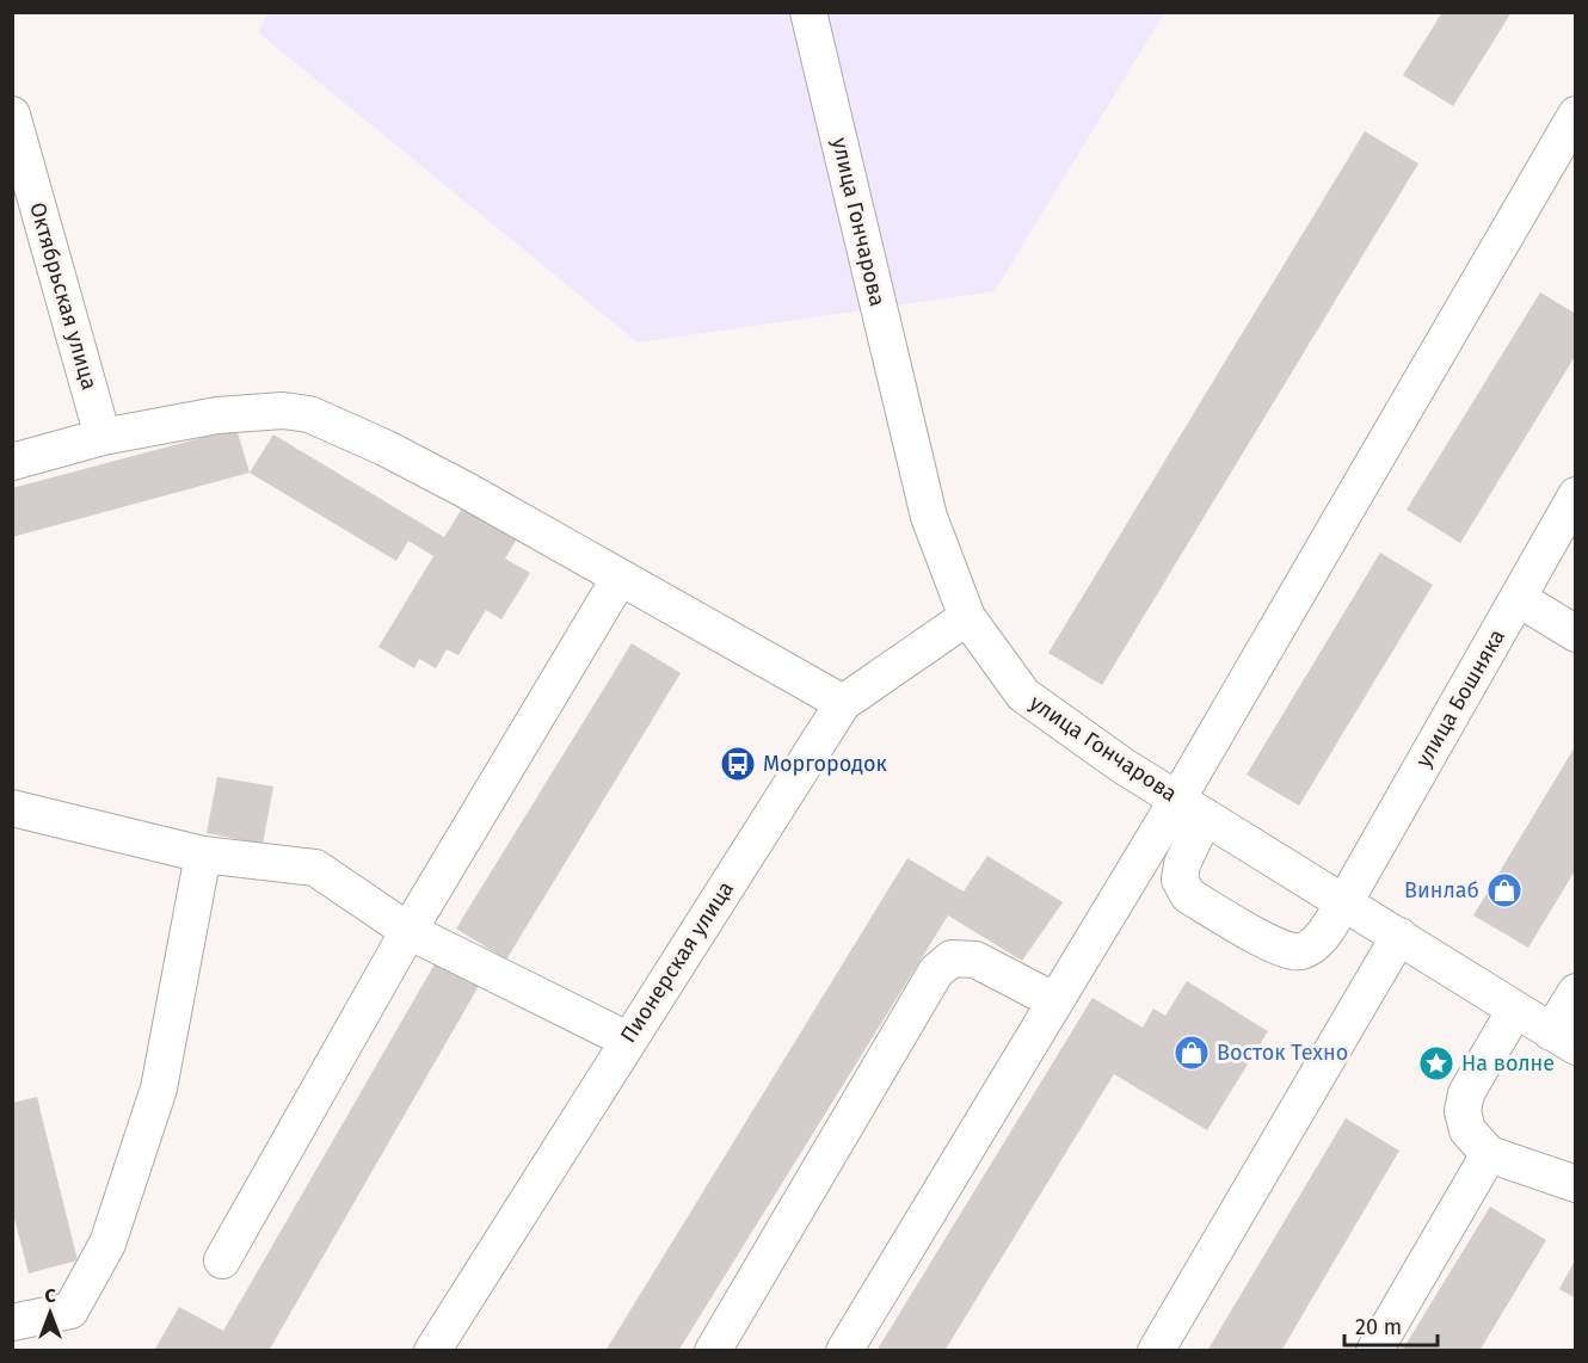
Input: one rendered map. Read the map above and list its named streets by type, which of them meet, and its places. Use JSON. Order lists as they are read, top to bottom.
{
  "streets": {
    "street": [
      "улица Гончарова",
      "Октябрьская улица",
      "улица Бошняка",
      "Пионерская улица"
    ]
  },
  "crossings": [
    ["улица Гончарова", "улица Бошняка"],
    ["улица Гончарова", "Пионерская улица"]
  ],
  "places": {
    "bus stop": ["Моргородок"],
    "shop": ["Винлаб", "Восток Техно"],
    "place": ["На волне"]
  },
  "scale_bar": "20 m",
  "north": "top"
}
